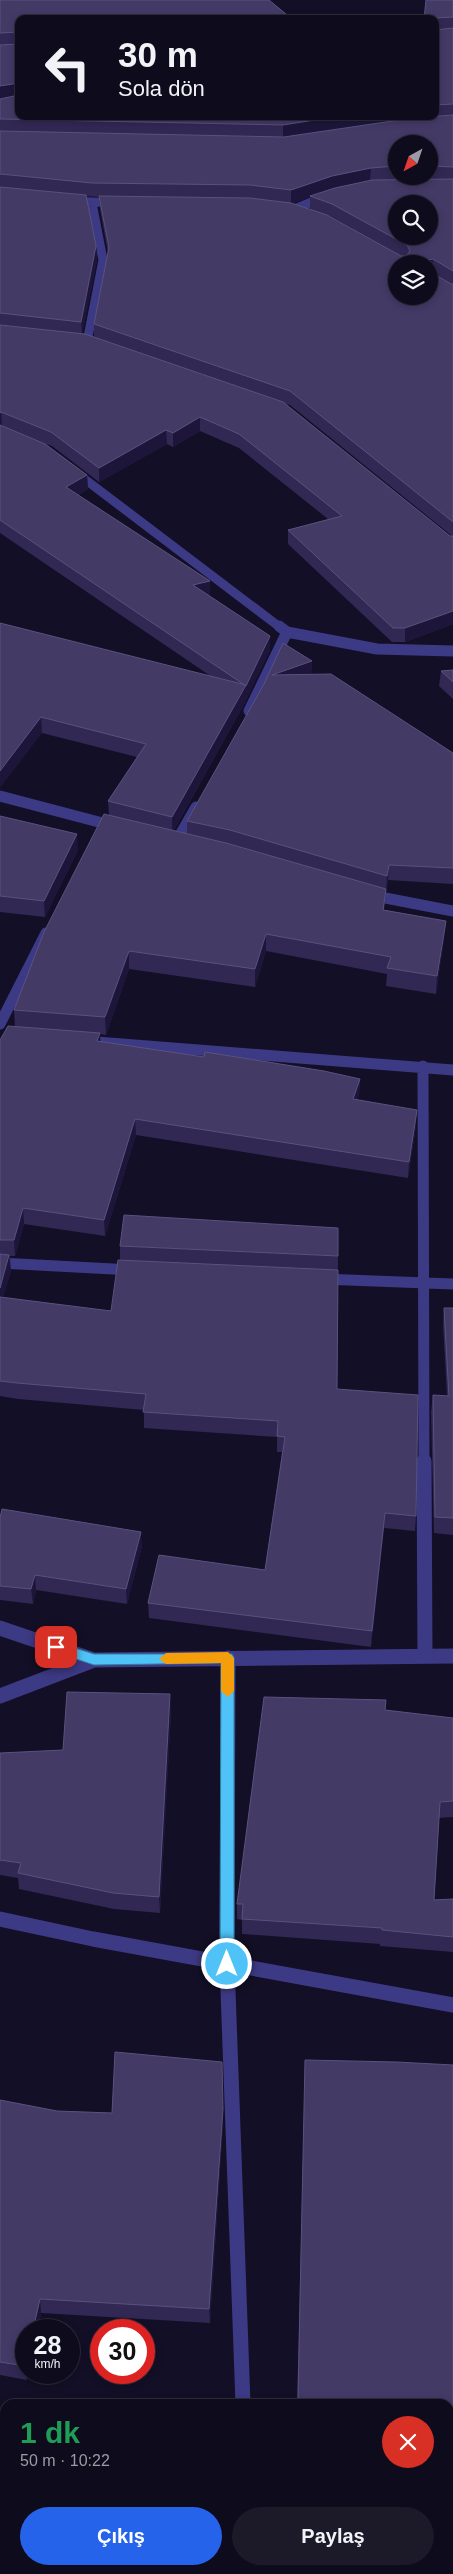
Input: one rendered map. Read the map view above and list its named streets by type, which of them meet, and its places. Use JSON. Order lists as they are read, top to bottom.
{
  "north": "bottom left",
  "page": {
    "turn": ["30 m", "Sola dön"],
    "speed": "28 km/h",
    "limit": "30",
    "heading": ["1 dk", "50 m · 10:22"],
    "buttons": ["Çıkış", "Paylaş"]
  }
}
